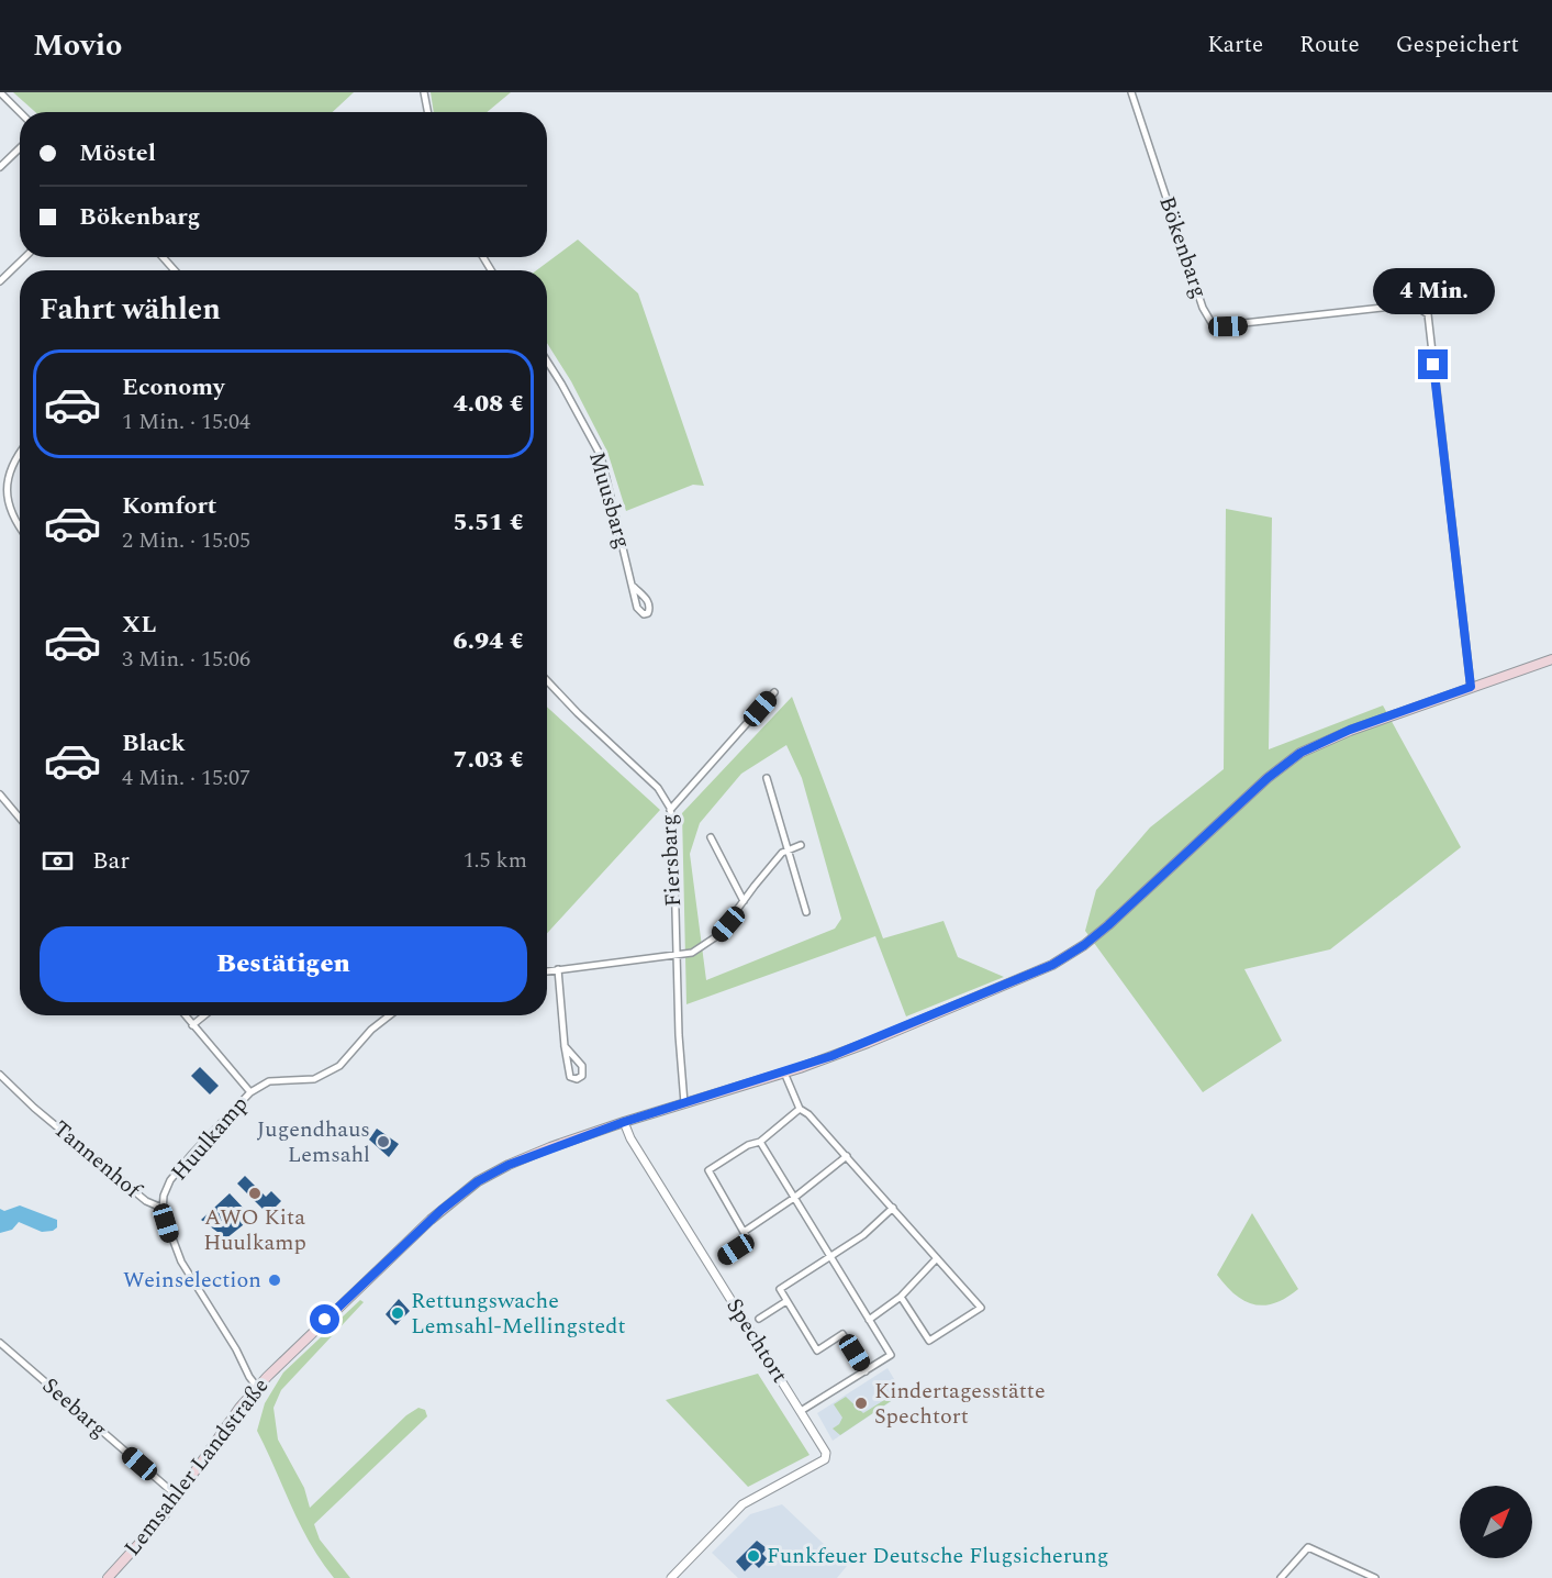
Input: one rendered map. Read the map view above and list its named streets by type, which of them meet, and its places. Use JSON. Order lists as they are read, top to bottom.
{
  "streets": {
    "main road": ["Lemsahler Landstraße"],
    "street": [
      "Bökenbarg",
      "Muusbarg",
      "Fiersbarg",
      "Huulkamp",
      "Tannenhof",
      "Spechtort",
      "Seebarg"
    ]
  },
  "crossings": [
    ["Bökenbarg", "Lemsahler Landstraße"],
    ["Fiersbarg", "Lemsahler Landstraße"],
    ["Huulkamp", "Tannenhof"],
    ["Tannenhof", "Lemsahler Landstraße"],
    ["Spechtort", "Lemsahler Landstraße"],
    ["Seebarg", "Lemsahler Landstraße"]
  ],
  "places": [
    "Jugendhaus Lemsahl",
    "AWO Kita Huulkamp",
    "Weinselection",
    "Rettungswache Lemsahl-Mellingstedt",
    "Kindertagesstätte Spechtort",
    "Funkfeuer Deutsche Flugsicherung"
  ],
  "north": "top right",
  "page": {
    "header": "Movio",
    "nav": ["Karte", "Route", "Gespeichert"],
    "banner": ["Möstel", "Bökenbarg"],
    "bubble": "4 Min.",
    "heading": "Fahrt wählen",
    "list": [
      {
        "name": "Economy",
        "note": "1 Min. · 15:04",
        "value": "4.08 €"
      },
      {
        "name": "Komfort",
        "note": "2 Min. · 15:05",
        "value": "5.51 €"
      },
      {
        "name": "XL",
        "note": "3 Min. · 15:06",
        "value": "6.94 €"
      },
      {
        "name": "Black",
        "note": "4 Min. · 15:07",
        "value": "7.03 €"
      }
    ],
    "pay": ["Bar", "1.5 km"],
    "buttons": "Bestätigen"
  }
}
